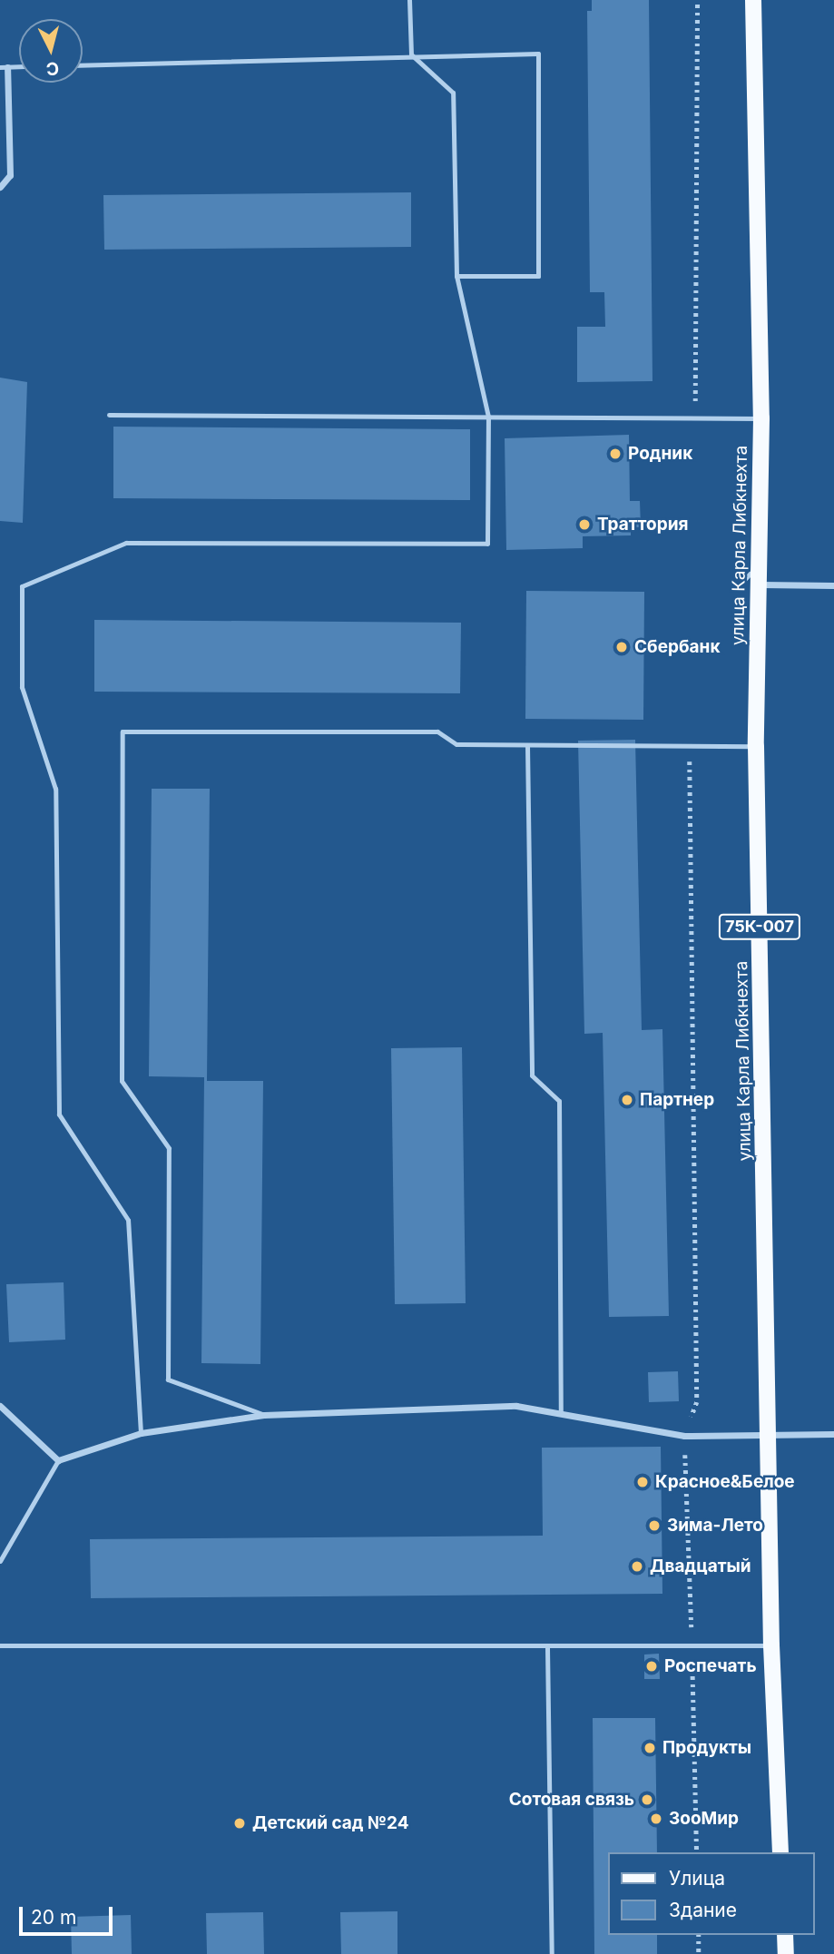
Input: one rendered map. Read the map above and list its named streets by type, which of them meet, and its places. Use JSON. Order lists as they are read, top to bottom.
{
  "streets": {
    "main road": ["улица Карла Либкнехта", "75К-007"]
  },
  "places": [
    "Родник",
    "Траттория",
    "Сбербанк",
    "Партнер",
    "Красное&Белое",
    "Зима-Лето",
    "Двадцатый",
    "Роспечать",
    "Продукты",
    "Сотовая связь",
    "ЗооМир",
    "Детский сад №24"
  ],
  "legend": ["Улица", "Здание"],
  "scale_bar": "20 m",
  "north": "bottom"
}
